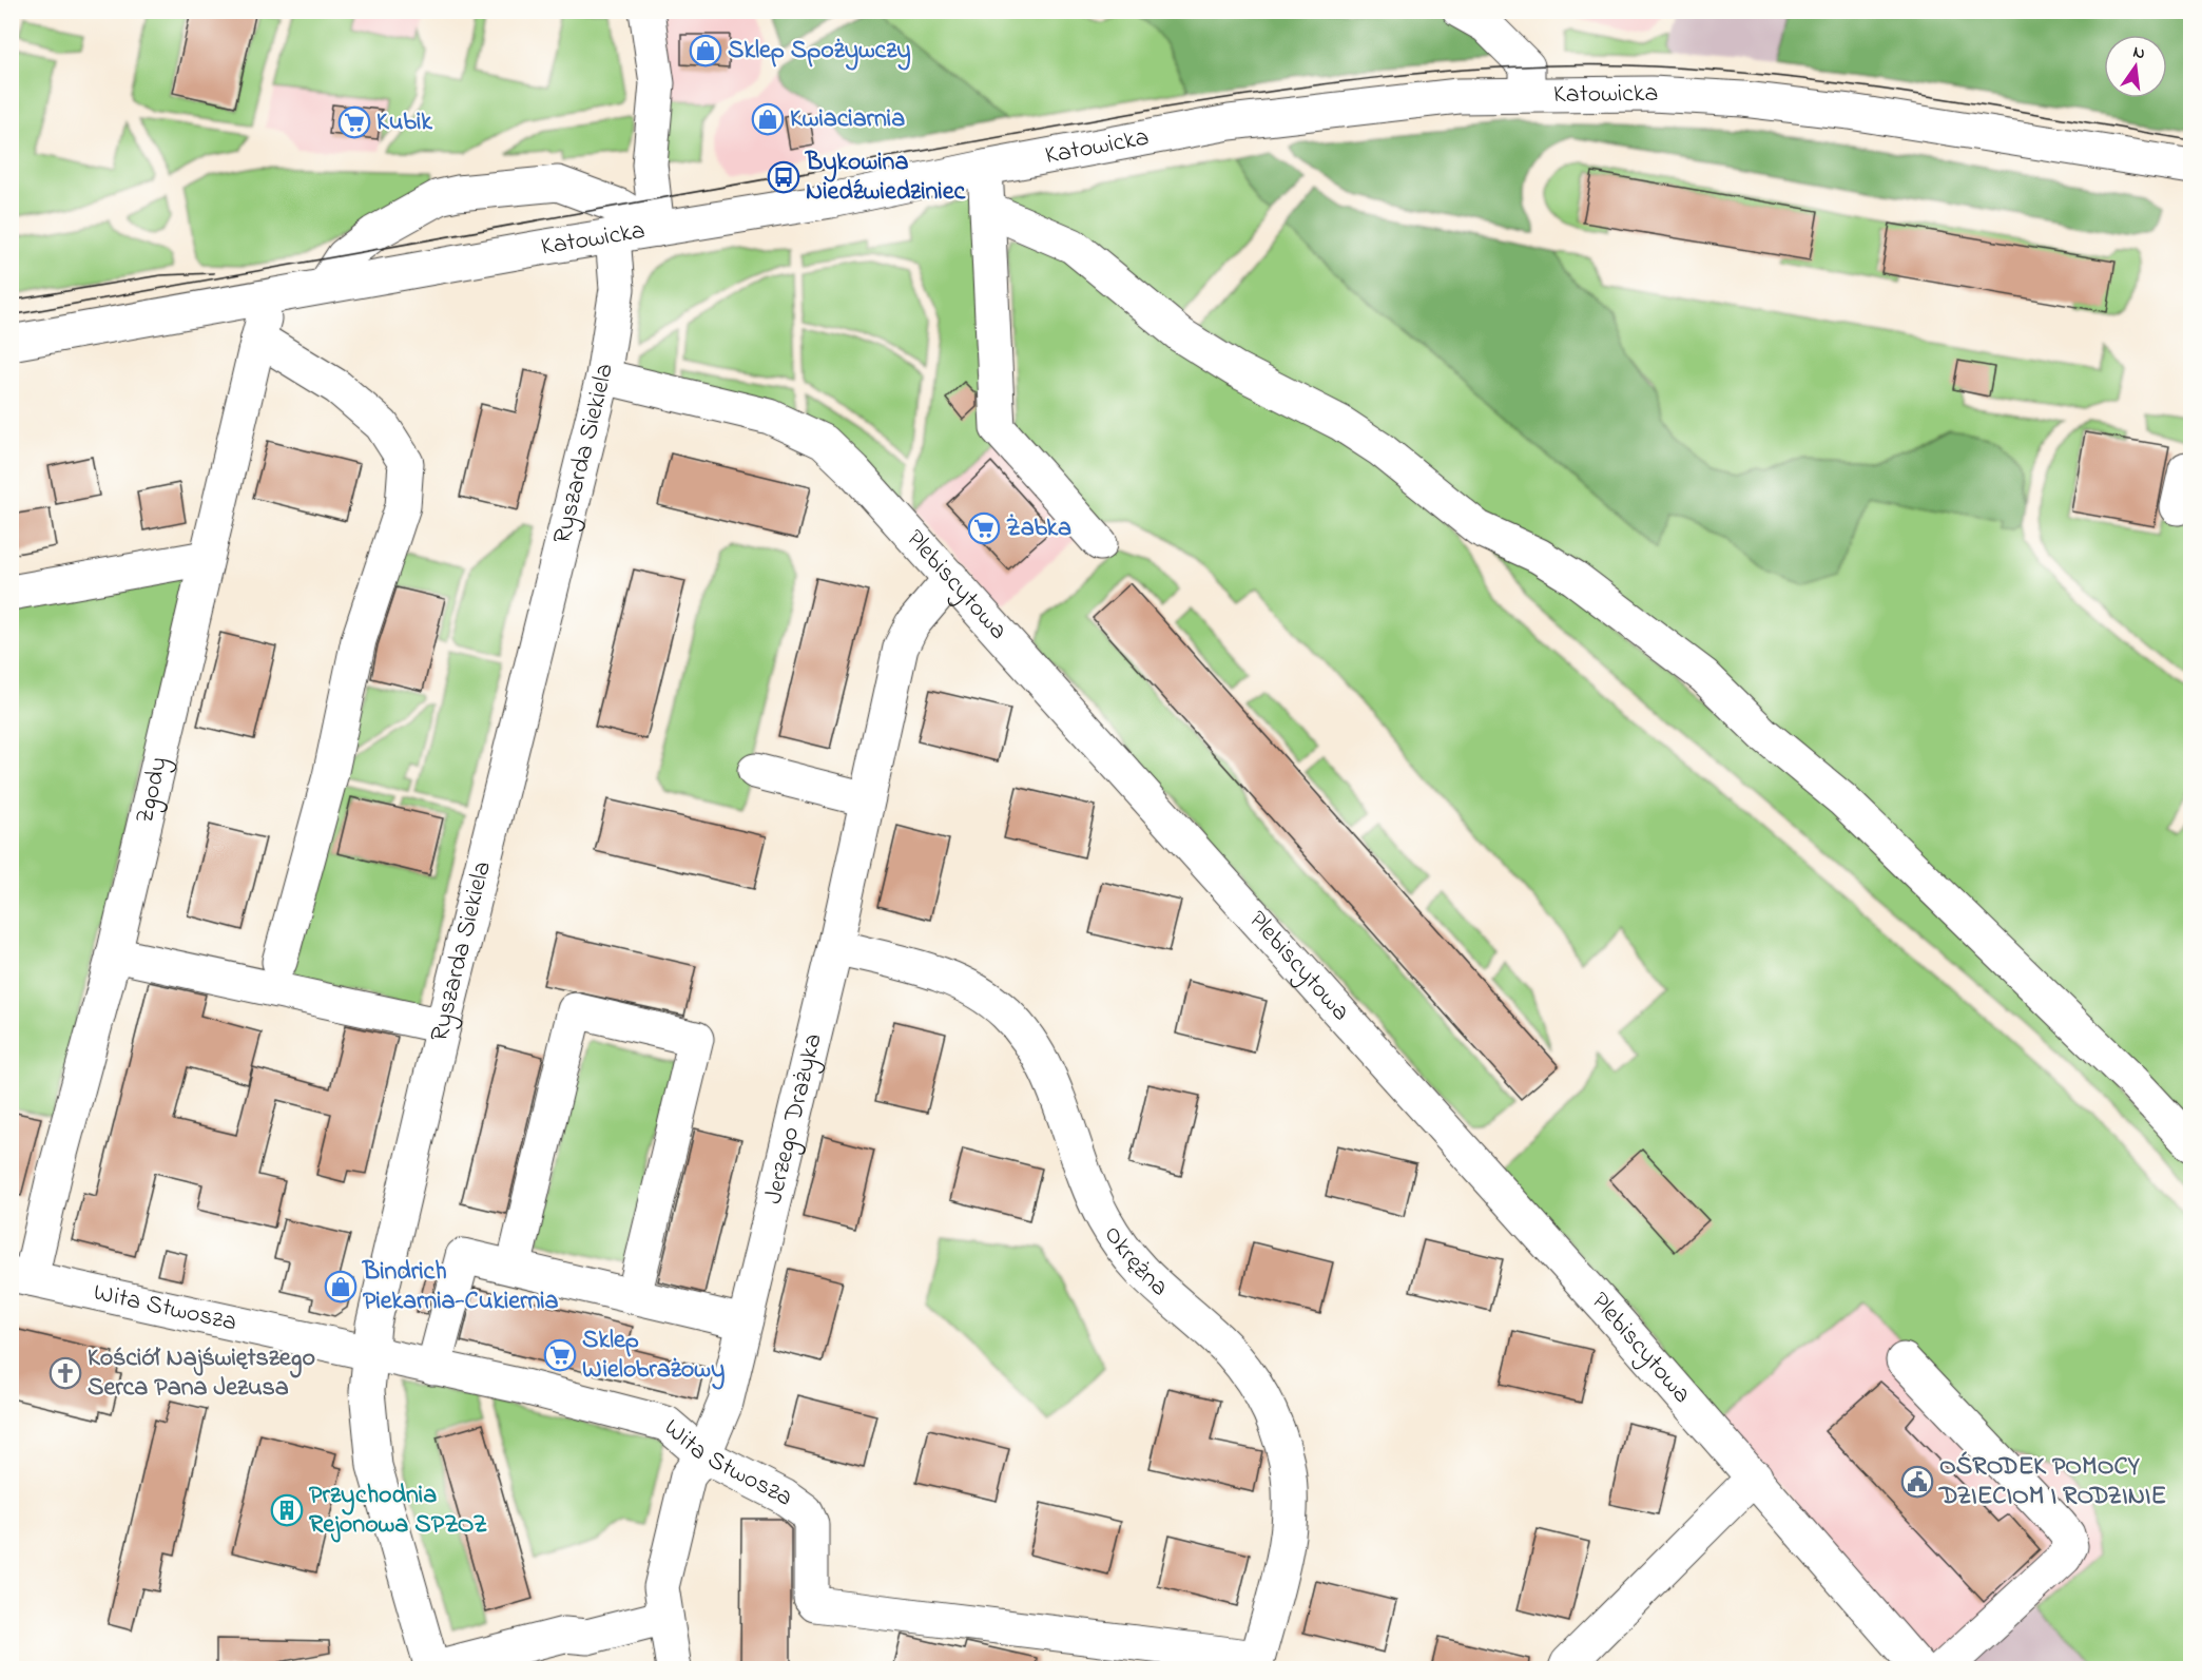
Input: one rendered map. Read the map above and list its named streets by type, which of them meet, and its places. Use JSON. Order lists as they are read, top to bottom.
{
  "streets": {
    "street": [
      "Katowicka",
      "Ryszarda Siekiela",
      "Plebiscytowa",
      "Zgody",
      "Jerzego Drażyka",
      "Okrężna",
      "Wita Stwosza"
    ]
  },
  "crossings": [
    ["Katowicka", "Ryszarda Siekiela"],
    ["Katowicka", "Zgody"],
    ["Ryszarda Siekiela", "Plebiscytowa"],
    ["Ryszarda Siekiela", "Wita Stwosza"],
    ["Plebiscytowa", "Jerzego Drażyka"],
    ["Zgody", "Wita Stwosza"],
    ["Jerzego Drażyka", "Okrężna"],
    ["Jerzego Drażyka", "Wita Stwosza"],
    ["Okrężna", "Wita Stwosza"]
  ],
  "places": {
    "shop": ["Sklep Spożywczy", "Kwiaciarnia", "Bindrich Piekarnia-Cukiernia"],
    "supermarket": ["Kubik", "Żabka", "Sklep Wielobrażowy"],
    "bus stop": ["Bykowina Niedźwiedziniec"],
    "church": ["Kościół Najświętszego Serca Pana Jezusa"],
    "public building": ["OŚRODEK POMOCY DZIECIOM I RODZINIE"],
    "building": ["Przychodnia Rejonowa SPZOZ"]
  },
  "north": "top"
}
